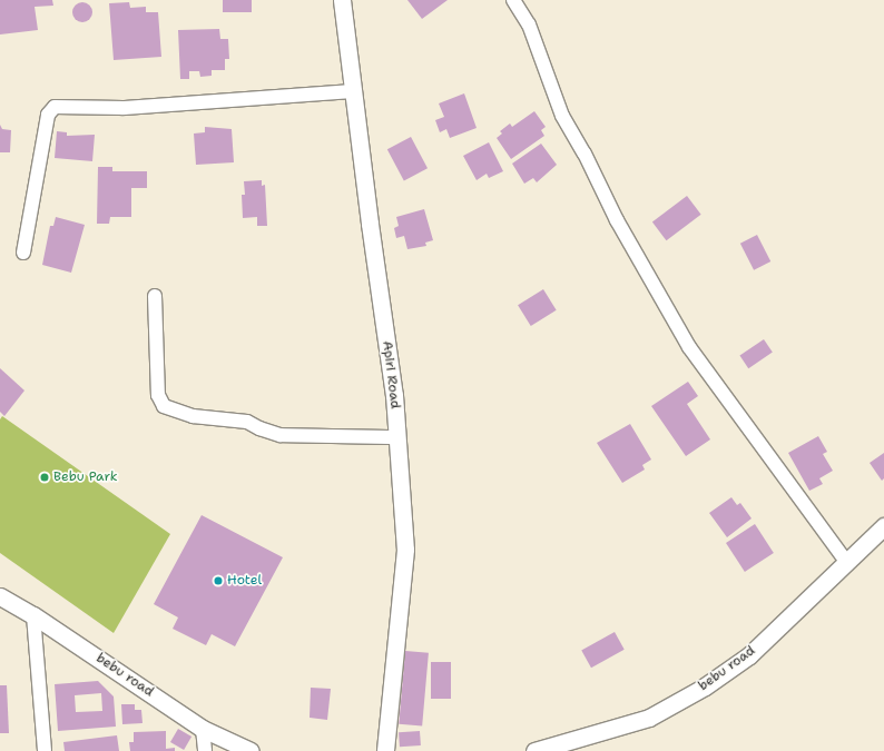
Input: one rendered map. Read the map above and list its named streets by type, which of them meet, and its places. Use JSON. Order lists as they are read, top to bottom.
{
  "streets": {
    "street": ["Apiri Road", "bebu road"]
  },
  "places": ["Bebu Park", "Hotel"]
}
